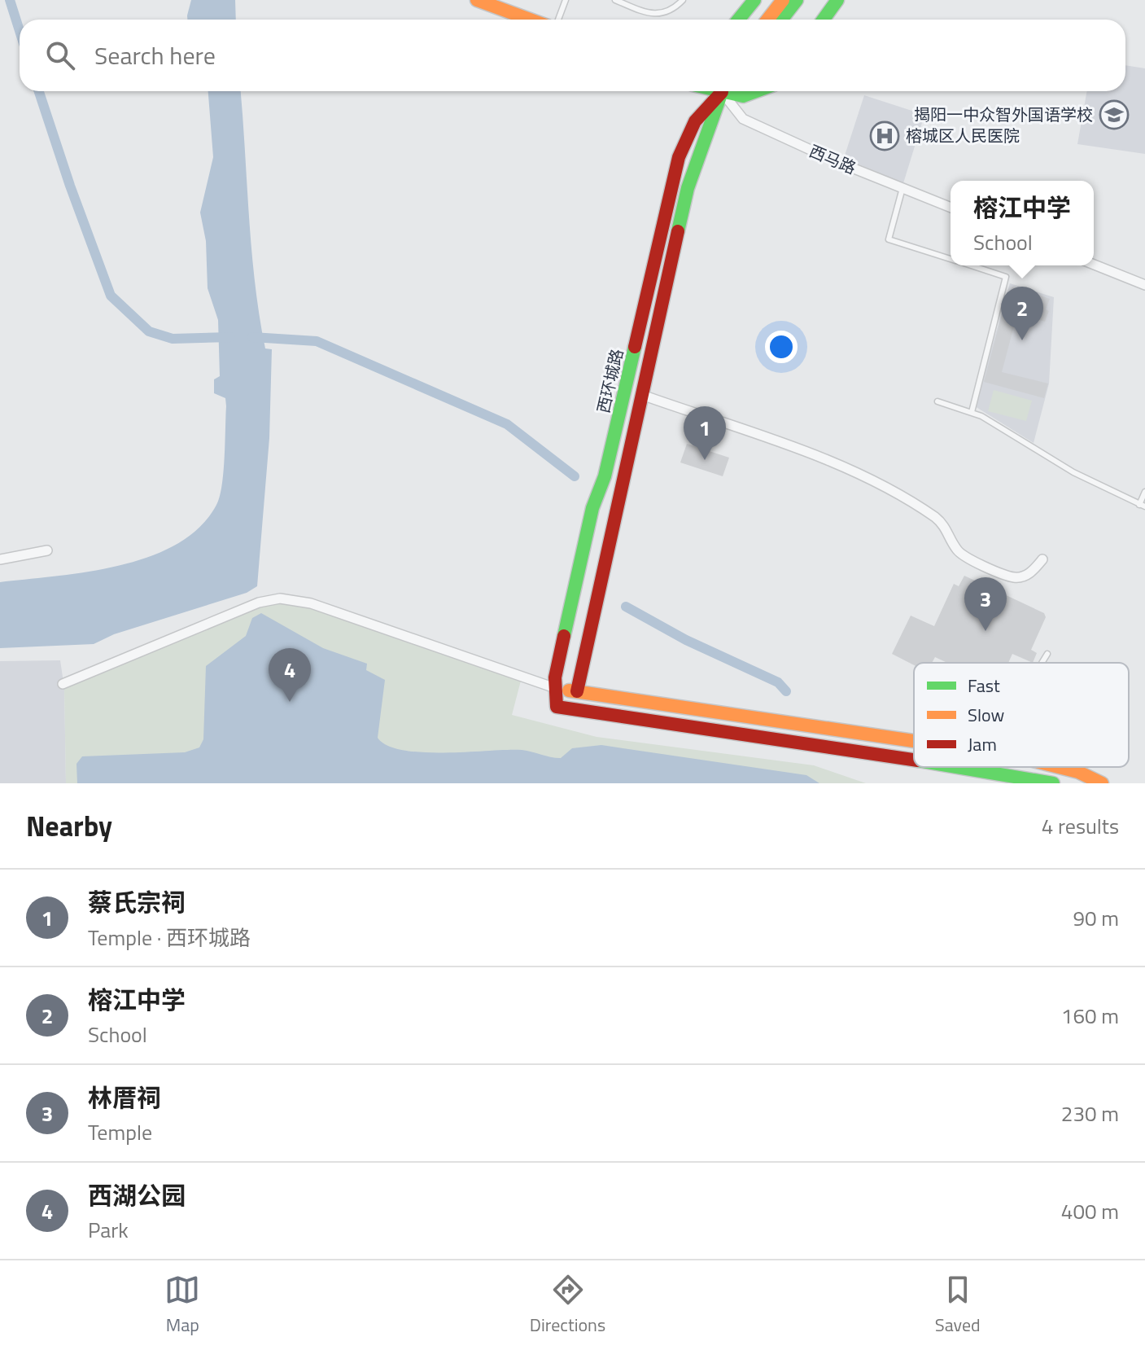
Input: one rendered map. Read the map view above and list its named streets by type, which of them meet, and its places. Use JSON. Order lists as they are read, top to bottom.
{
  "streets": {
    "main road": ["西环城路"],
    "street": ["西马路"]
  },
  "places": {
    "school or university": ["揭阳一中众智外国语学校"],
    "hospital": ["榕城区人民医院"]
  },
  "legend": ["Fast", "Slow", "Jam"],
  "page": {
    "search": "Search here",
    "popup": ["榕江中学", "School"],
    "pins": [
      "2",
      "1",
      "3",
      "4"
    ],
    "heading": ["Nearby", "4 results"],
    "list": [
      {
        "mark": "1",
        "name": "蔡氏宗祠",
        "note": "Temple · 西环城路",
        "value": "90 m"
      },
      {
        "mark": "2",
        "name": "榕江中学",
        "note": "School",
        "value": "160 m"
      },
      {
        "mark": "3",
        "name": "林厝祠",
        "note": "Temple",
        "value": "230 m"
      },
      {
        "mark": "4",
        "name": "西湖公园",
        "note": "Park",
        "value": "400 m"
      }
    ],
    "nav": ["Map", "Directions", "Saved"]
  }
}
